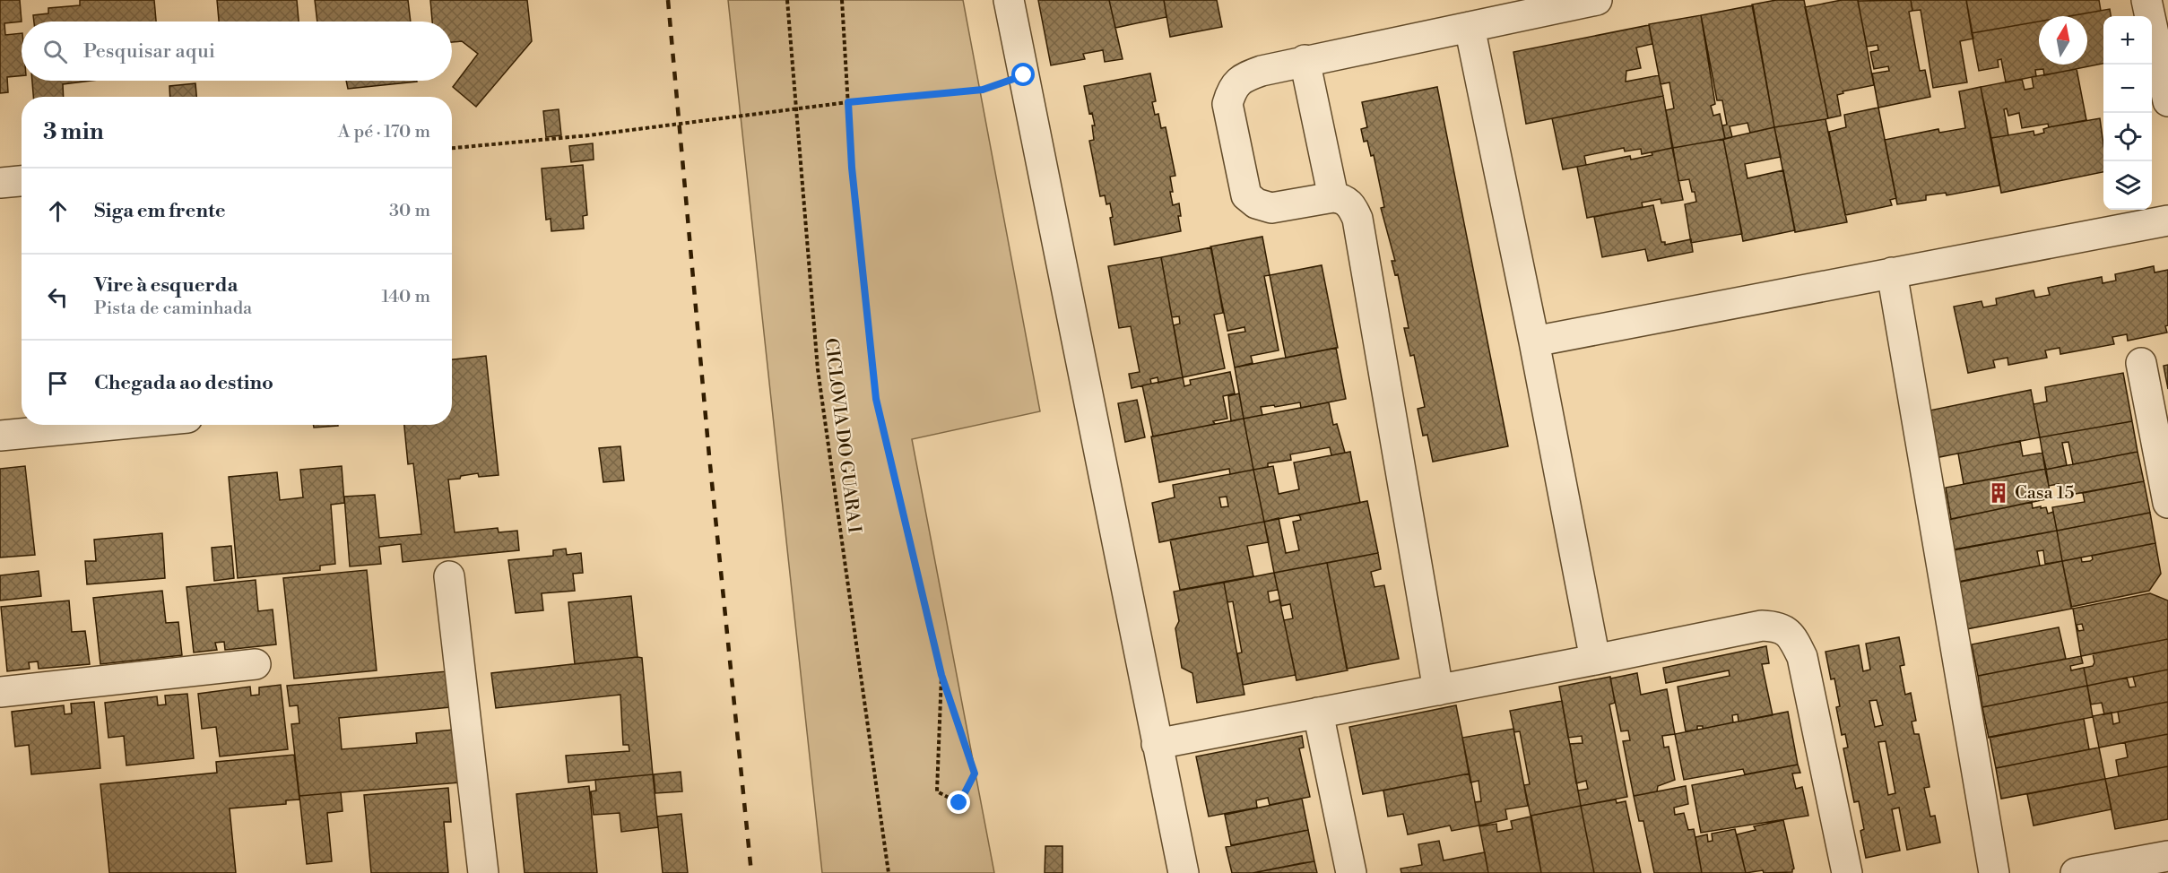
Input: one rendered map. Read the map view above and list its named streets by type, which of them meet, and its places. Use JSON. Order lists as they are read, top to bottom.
{
  "streets": {
    "path": ["CICLOVIA DO GUARA I"]
  },
  "places": {
    "building": ["Casa 15"]
  },
  "north": "top",
  "page": {
    "map_buttons": ["+", "−"],
    "search": "Pesquisar aqui",
    "heading": ["3 min", "A pé · 170 m"],
    "list": [
      ["Siga em frente", "30 m"],
      ["Vire à esquerda", "Pista de caminhada", "140 m"],
      "Chegada ao destino"
    ]
  }
}
